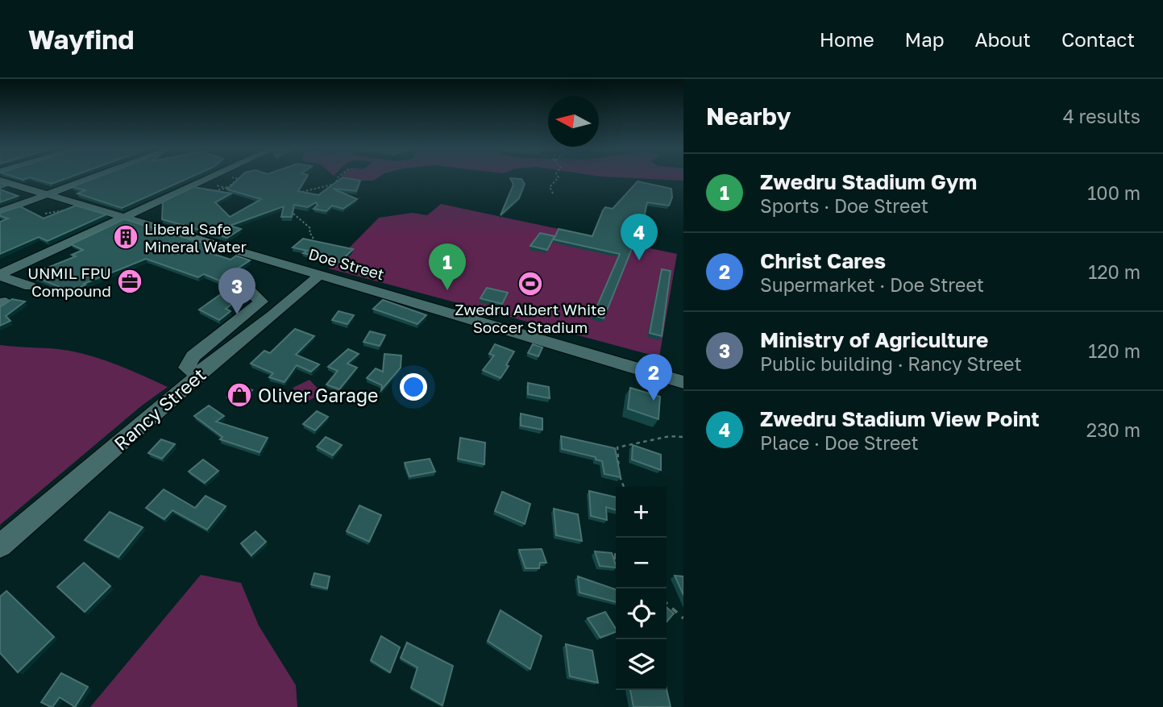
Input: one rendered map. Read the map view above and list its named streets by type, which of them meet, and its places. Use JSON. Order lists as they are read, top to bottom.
{
  "streets": {
    "street": ["Doe Street", "Rancy Street"]
  },
  "crossings": [
    ["Doe Street", "Rancy Street"]
  ],
  "places": {
    "building": ["Liberal Safe Mineral Water"],
    "office": ["UNMIL FPU Compound"],
    "sports": ["Zwedru Albert White Soccer Stadium"],
    "shop": ["Oliver Garage"]
  },
  "north": "left",
  "page": {
    "header": "Wayfind",
    "nav": [
      "Home",
      "Map",
      "About",
      "Contact"
    ],
    "heading": ["Nearby", "4 results"],
    "list": [
      {
        "mark": "1",
        "name": "Zwedru Stadium Gym",
        "note": "Sports · Doe Street",
        "value": "100 m"
      },
      {
        "mark": "2",
        "name": "Christ Cares",
        "note": "Supermarket · Doe Street",
        "value": "120 m"
      },
      {
        "mark": "3",
        "name": "Ministry of Agriculture",
        "note": "Public building · Rancy Street",
        "value": "120 m"
      },
      {
        "mark": "4",
        "name": "Zwedru Stadium View Point",
        "note": "Place · Doe Street",
        "value": "230 m"
      }
    ],
    "pins": [
      "4",
      "1",
      "3",
      "2"
    ],
    "map_buttons": ["+", "−"]
  }
}
